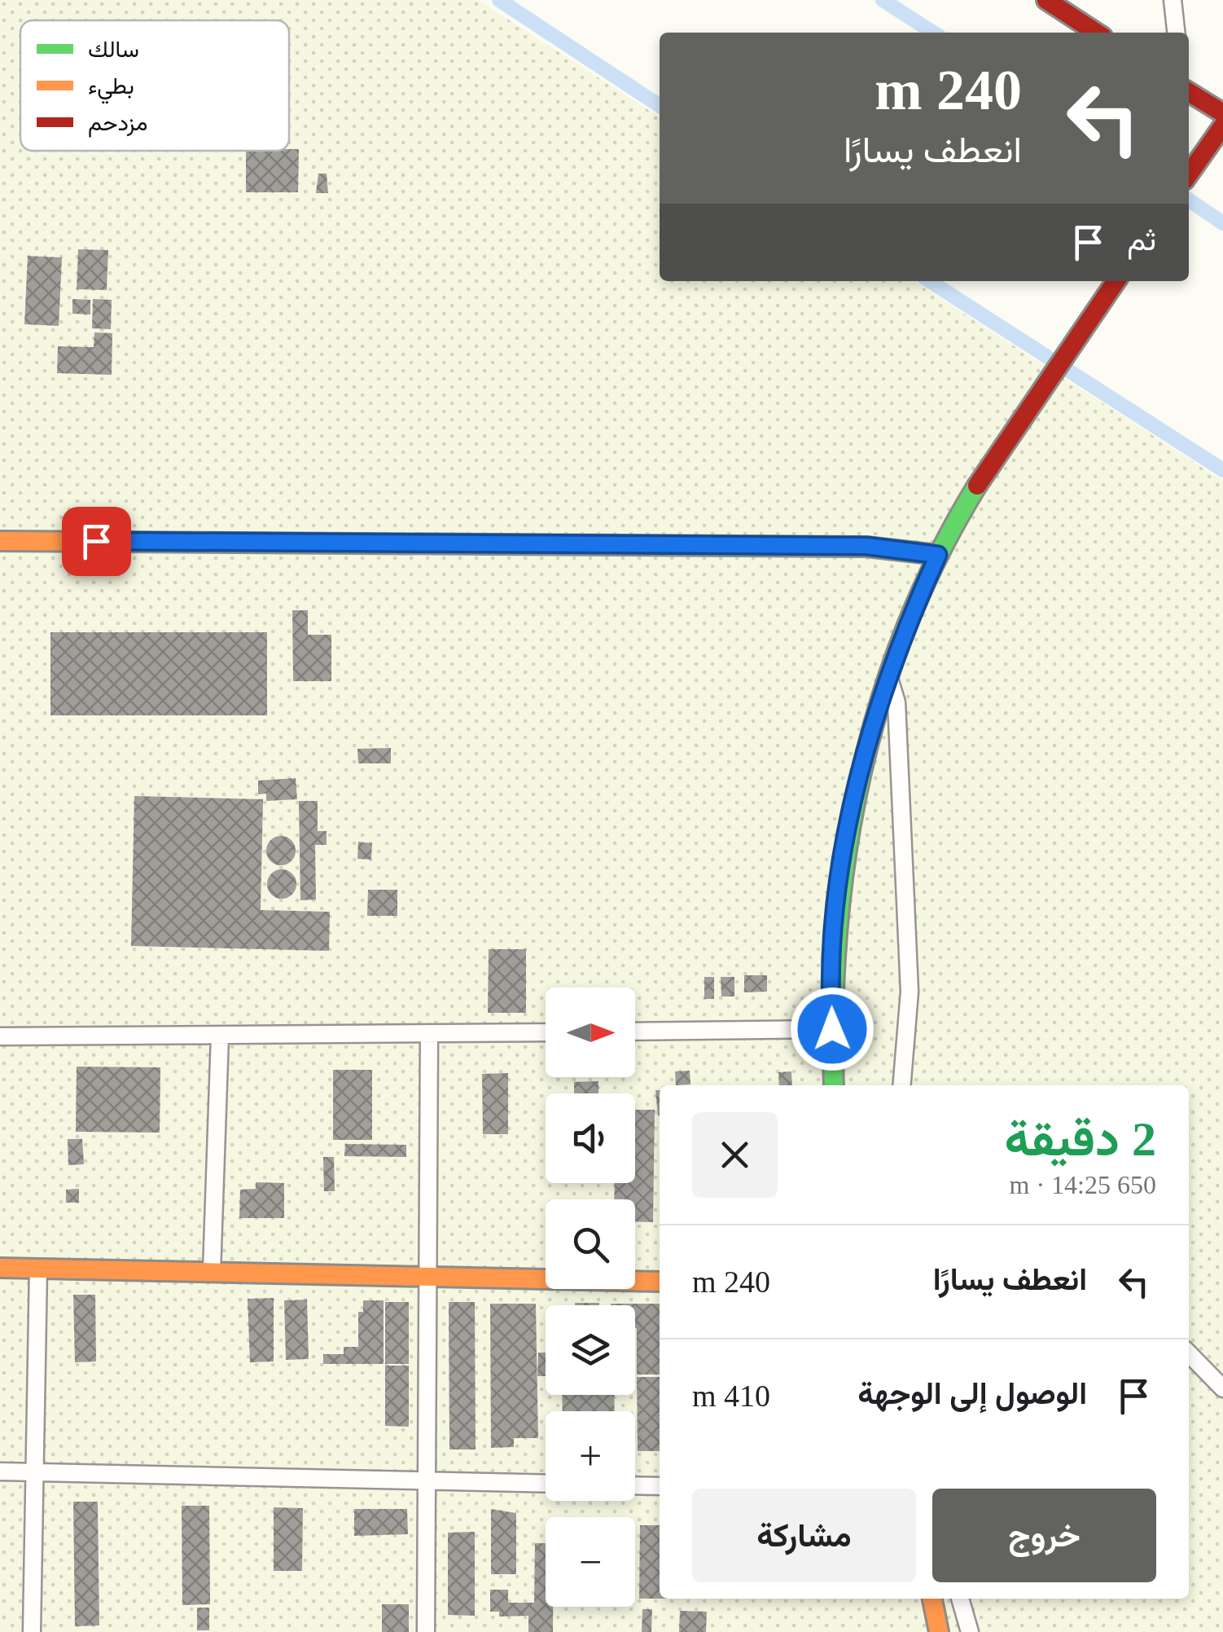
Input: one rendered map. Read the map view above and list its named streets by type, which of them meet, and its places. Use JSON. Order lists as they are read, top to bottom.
{
  "legend": ["سالك", "بطيء", "مزدحم"],
  "north": "right",
  "page": {
    "turn": ["240 m", "انعطف يسارًا"],
    "then": "ثم",
    "map_buttons": ["+", "−"],
    "heading": ["2 دقيقة", "650 m · 14:25"],
    "list": [
      {
        "name": "انعطف يسارًا",
        "value": "240 m"
      },
      {
        "name": "الوصول إلى الوجهة",
        "value": "410 m"
      }
    ],
    "buttons": ["خروج", "مشاركة"]
  }
}
